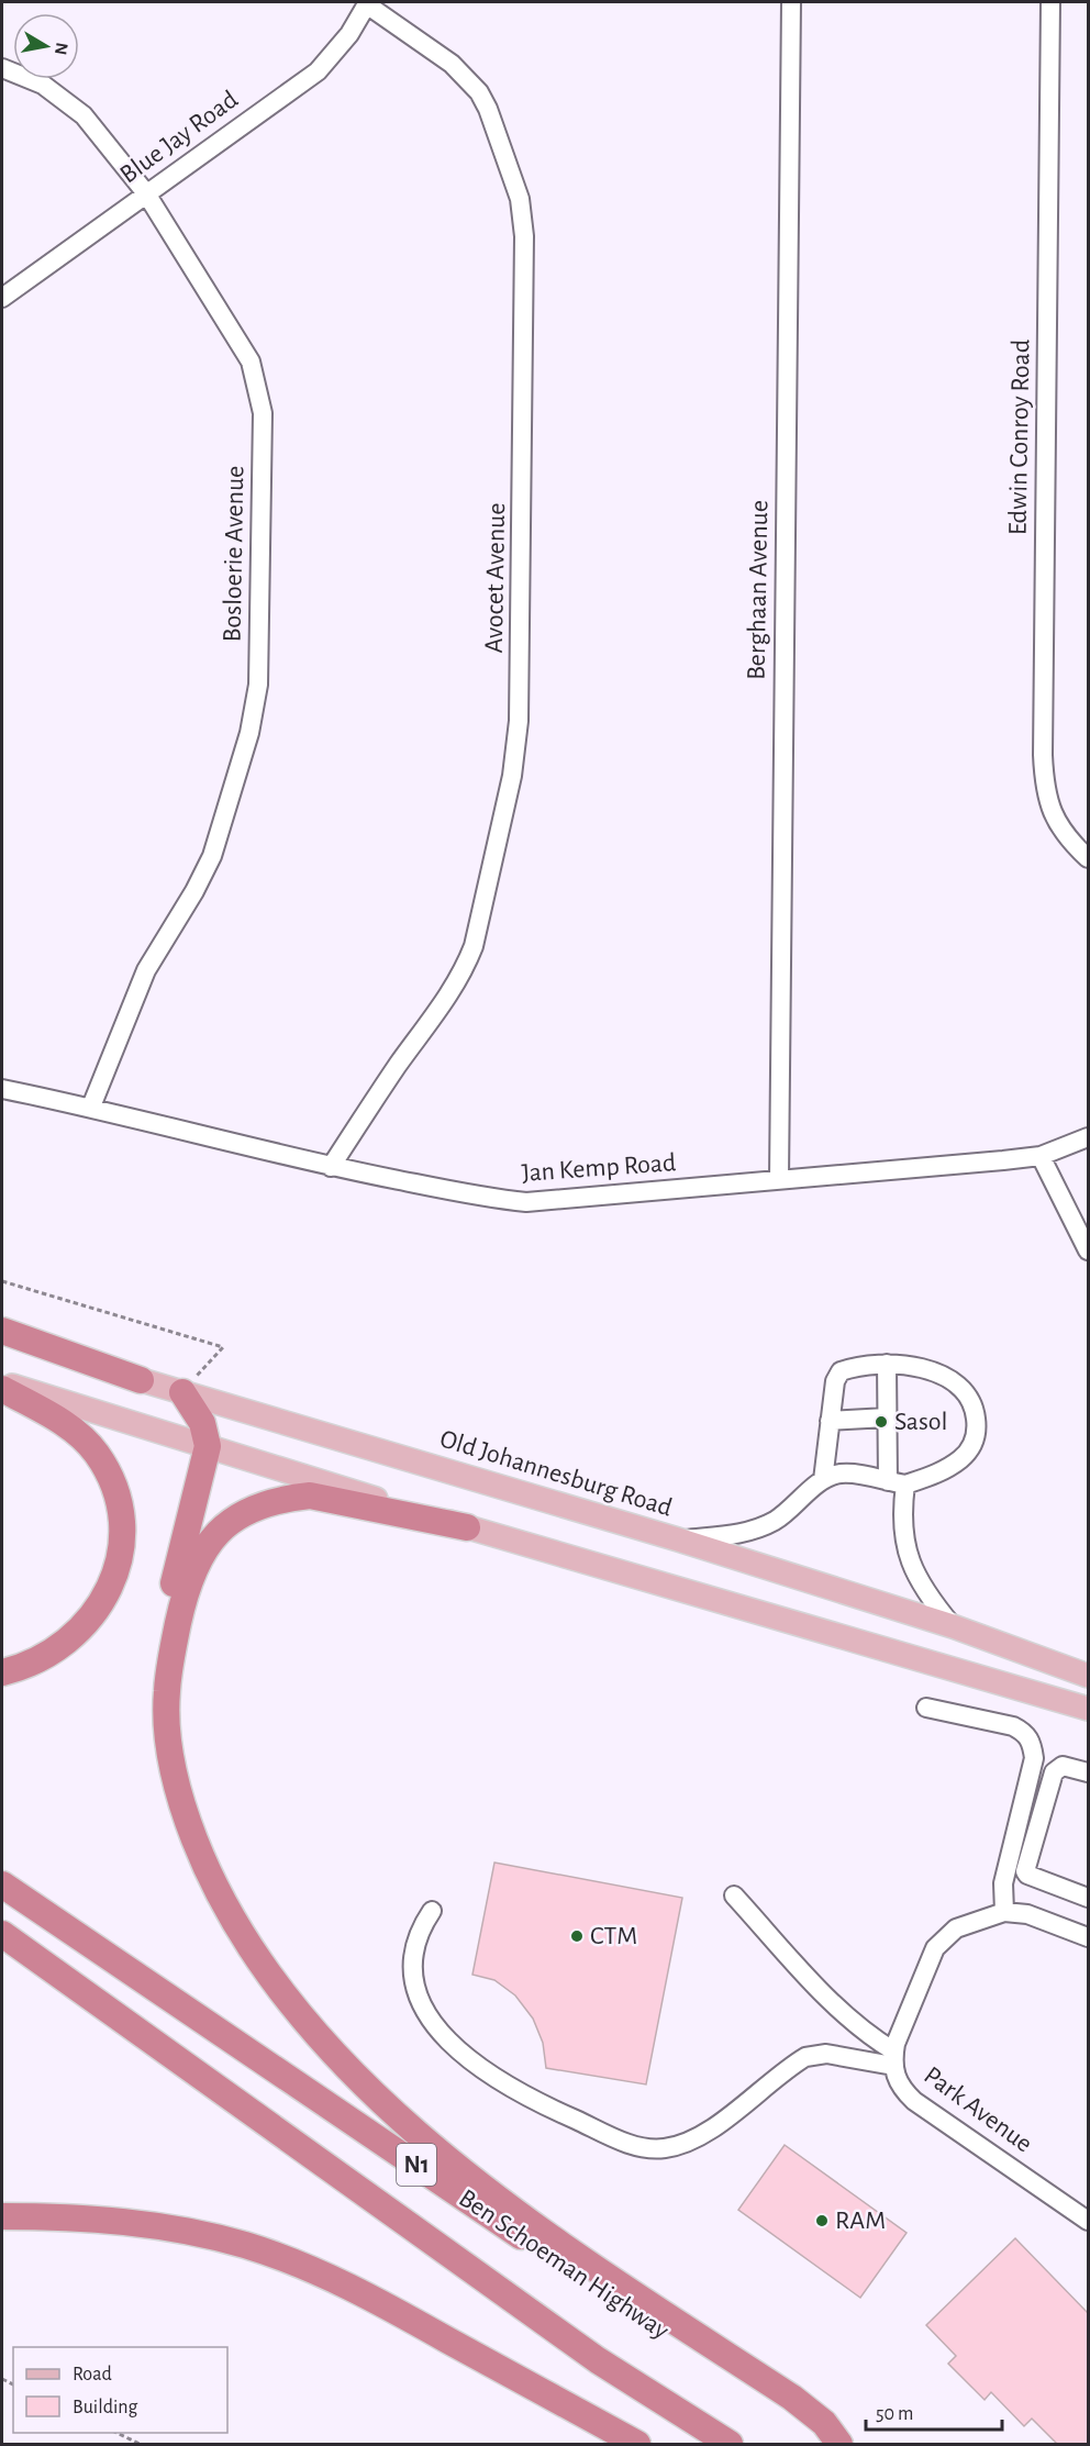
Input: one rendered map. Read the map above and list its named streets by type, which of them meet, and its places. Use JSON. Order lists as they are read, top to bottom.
{
  "streets": {
    "highway": ["N1", "Ben Schoeman Highway"],
    "main road": ["Old Johannesburg Road"],
    "street": [
      "Blue Jay Road",
      "Edwin Conroy Road",
      "Bosloerie Avenue",
      "Avocet Avenue",
      "Berghaan Avenue",
      "Jan Kemp Road",
      "Park Avenue"
    ]
  },
  "crossings": [
    ["Blue Jay Road", "Bosloerie Avenue"],
    ["Blue Jay Road", "Avocet Avenue"],
    ["Bosloerie Avenue", "Jan Kemp Road"],
    ["Avocet Avenue", "Jan Kemp Road"],
    ["Berghaan Avenue", "Jan Kemp Road"]
  ],
  "places": ["Sasol", "CTM", "RAM"],
  "legend": ["Road", "Building"],
  "scale_bar": "50 m",
  "north": "right"
}
